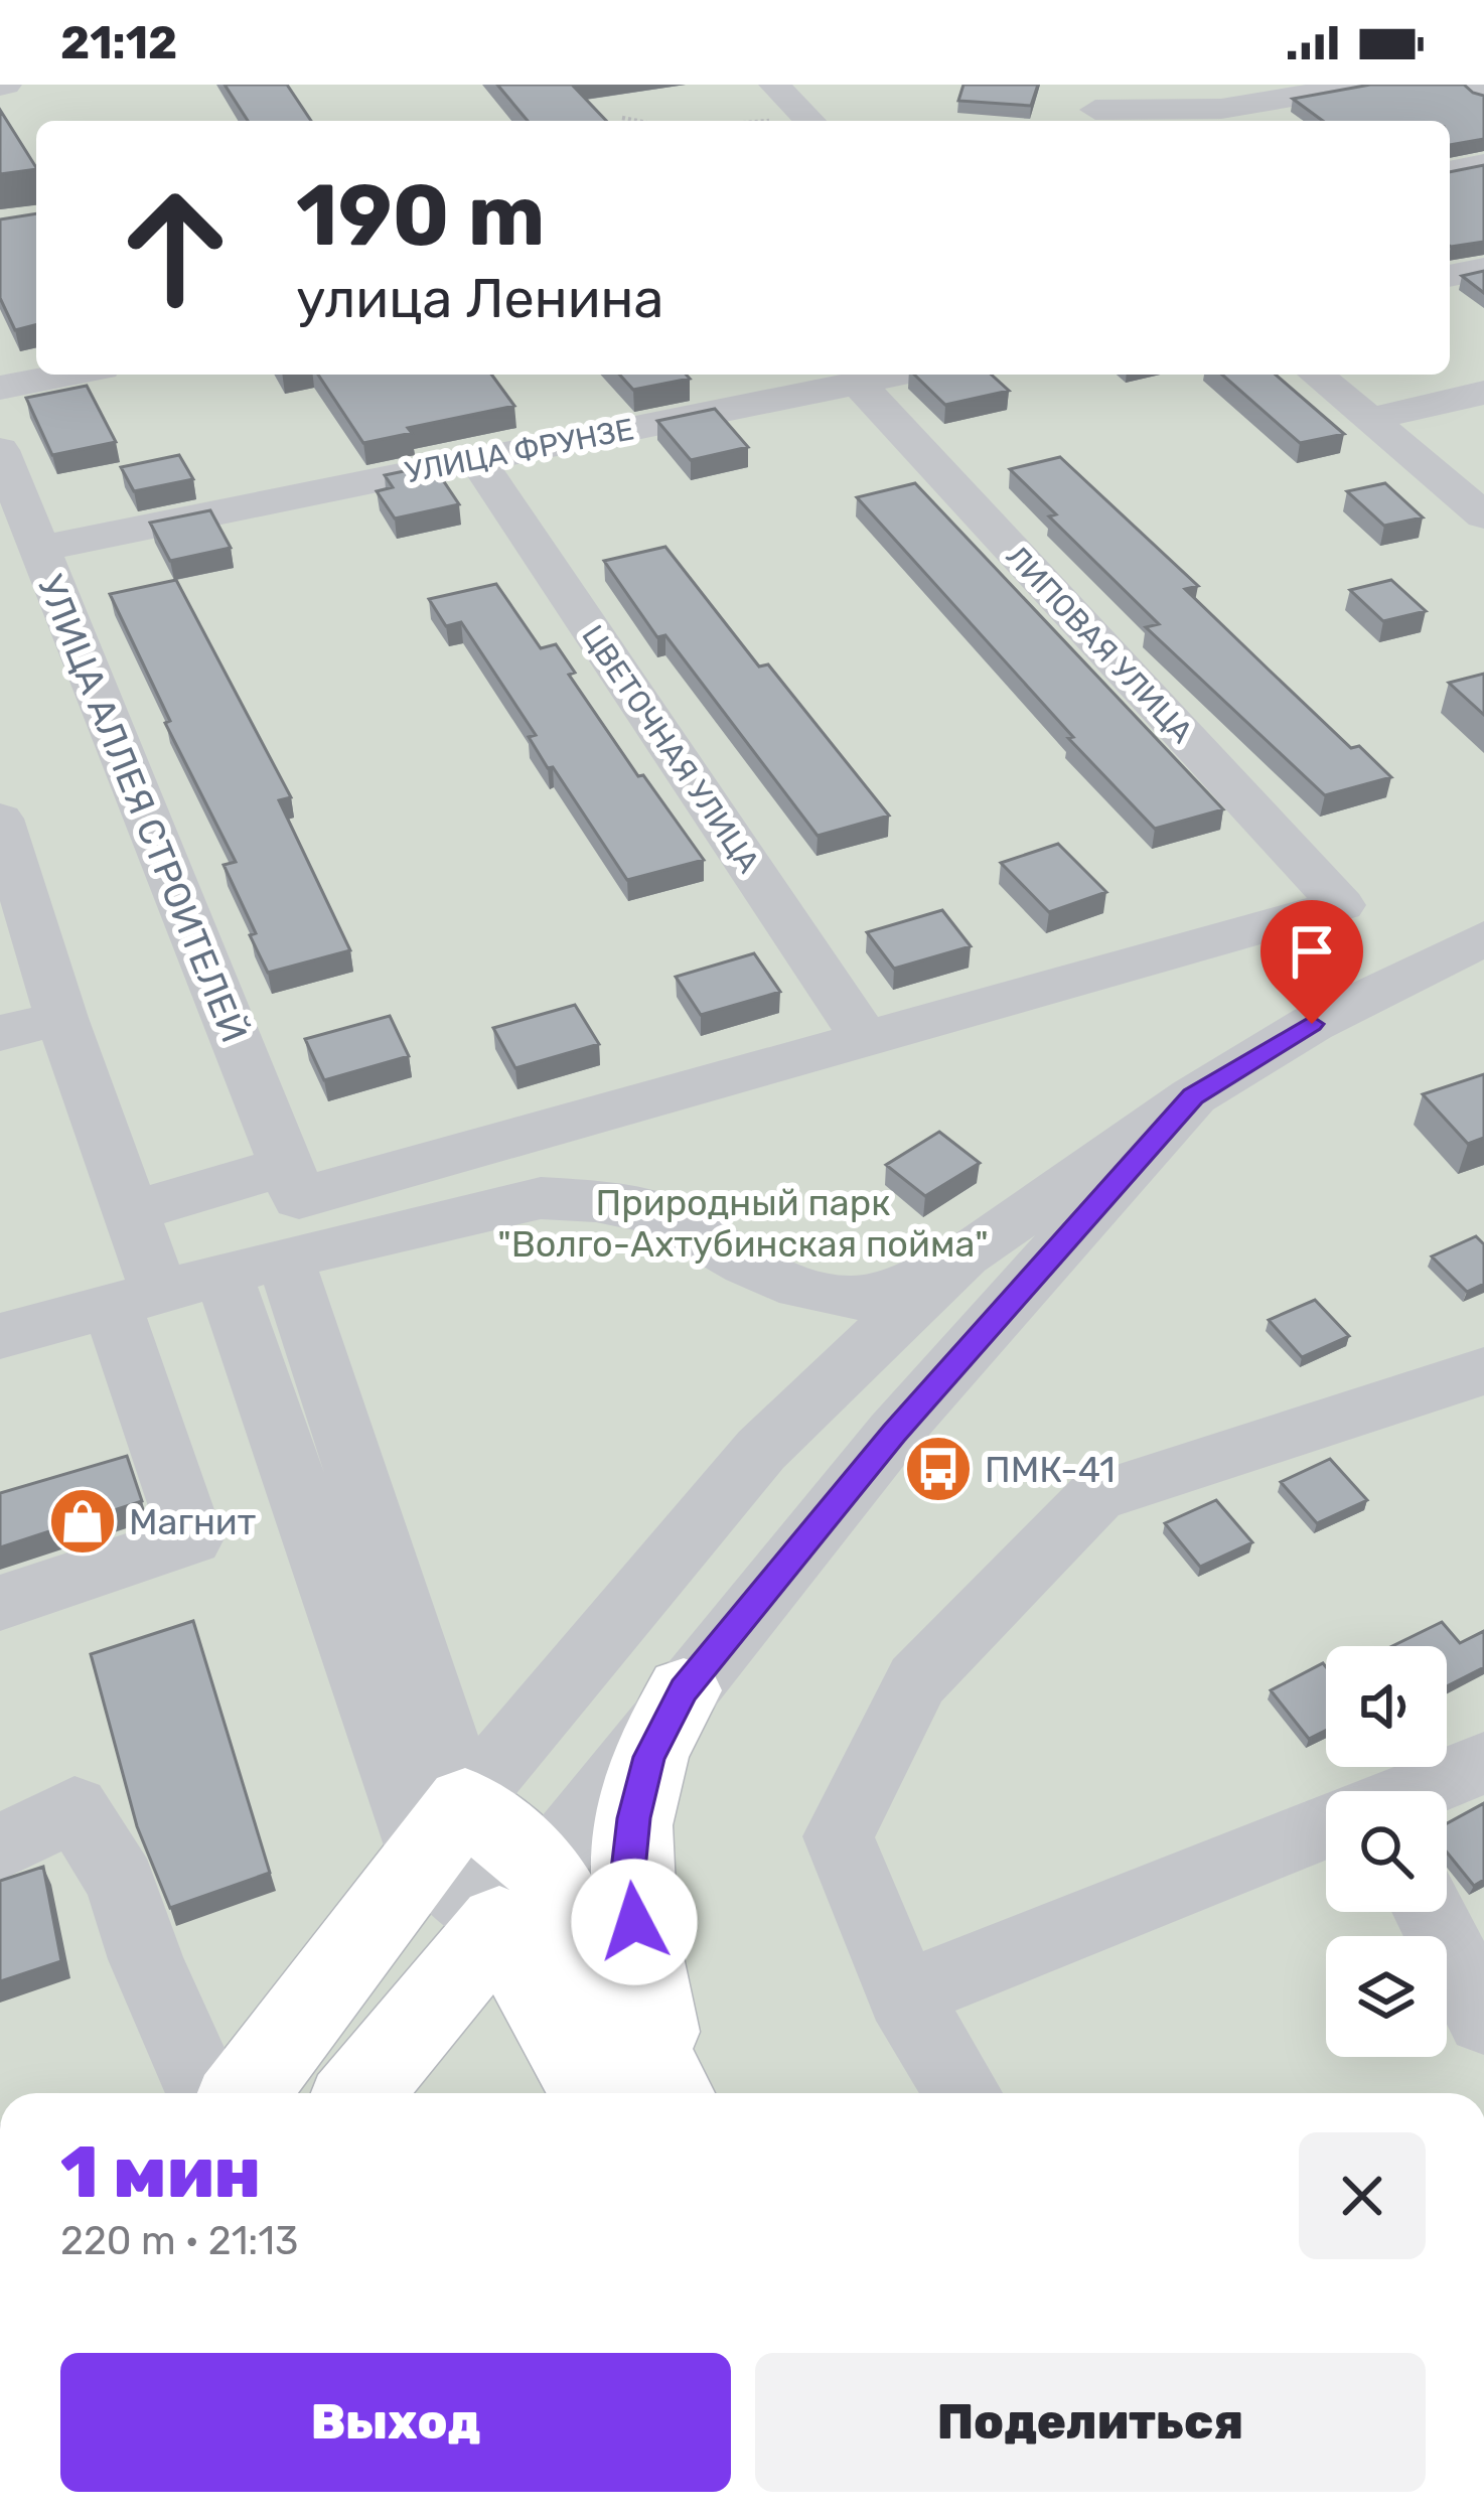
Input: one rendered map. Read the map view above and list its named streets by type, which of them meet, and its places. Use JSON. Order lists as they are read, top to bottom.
{
  "streets": {
    "street": [
      "УЛИЦА ФРУНЗЕ",
      "ЛИПОВАЯ УЛИЦА",
      "ЦВЕТОЧНАЯ УЛИЦА",
      "УЛИЦА АЛЛЕЯ СТРОИТЕЛЕЙ"
    ]
  },
  "crossings": [
    ["УЛИЦА ФРУНЗЕ", "ЛИПОВАЯ УЛИЦА"],
    ["УЛИЦА ФРУНЗЕ", "ЦВЕТОЧНАЯ УЛИЦА"],
    ["УЛИЦА ФРУНЗЕ", "УЛИЦА АЛЛЕЯ СТРОИТЕЛЕЙ"],
    ["ЛИПОВАЯ УЛИЦА", "ЦВЕТОЧНАЯ УЛИЦА"]
  ],
  "parks": ["Природный парк \"Волго-Ахтубинская пойма\""],
  "places": {
    "bus stop": ["ПМК-41"],
    "shop": ["Магнит"]
  },
  "page": {
    "status": "21:12",
    "turn": ["190 m", "улица Ленина"],
    "heading": ["1 мин", "220 m · 21:13"],
    "buttons": ["Выход", "Поделиться"]
  }
}
